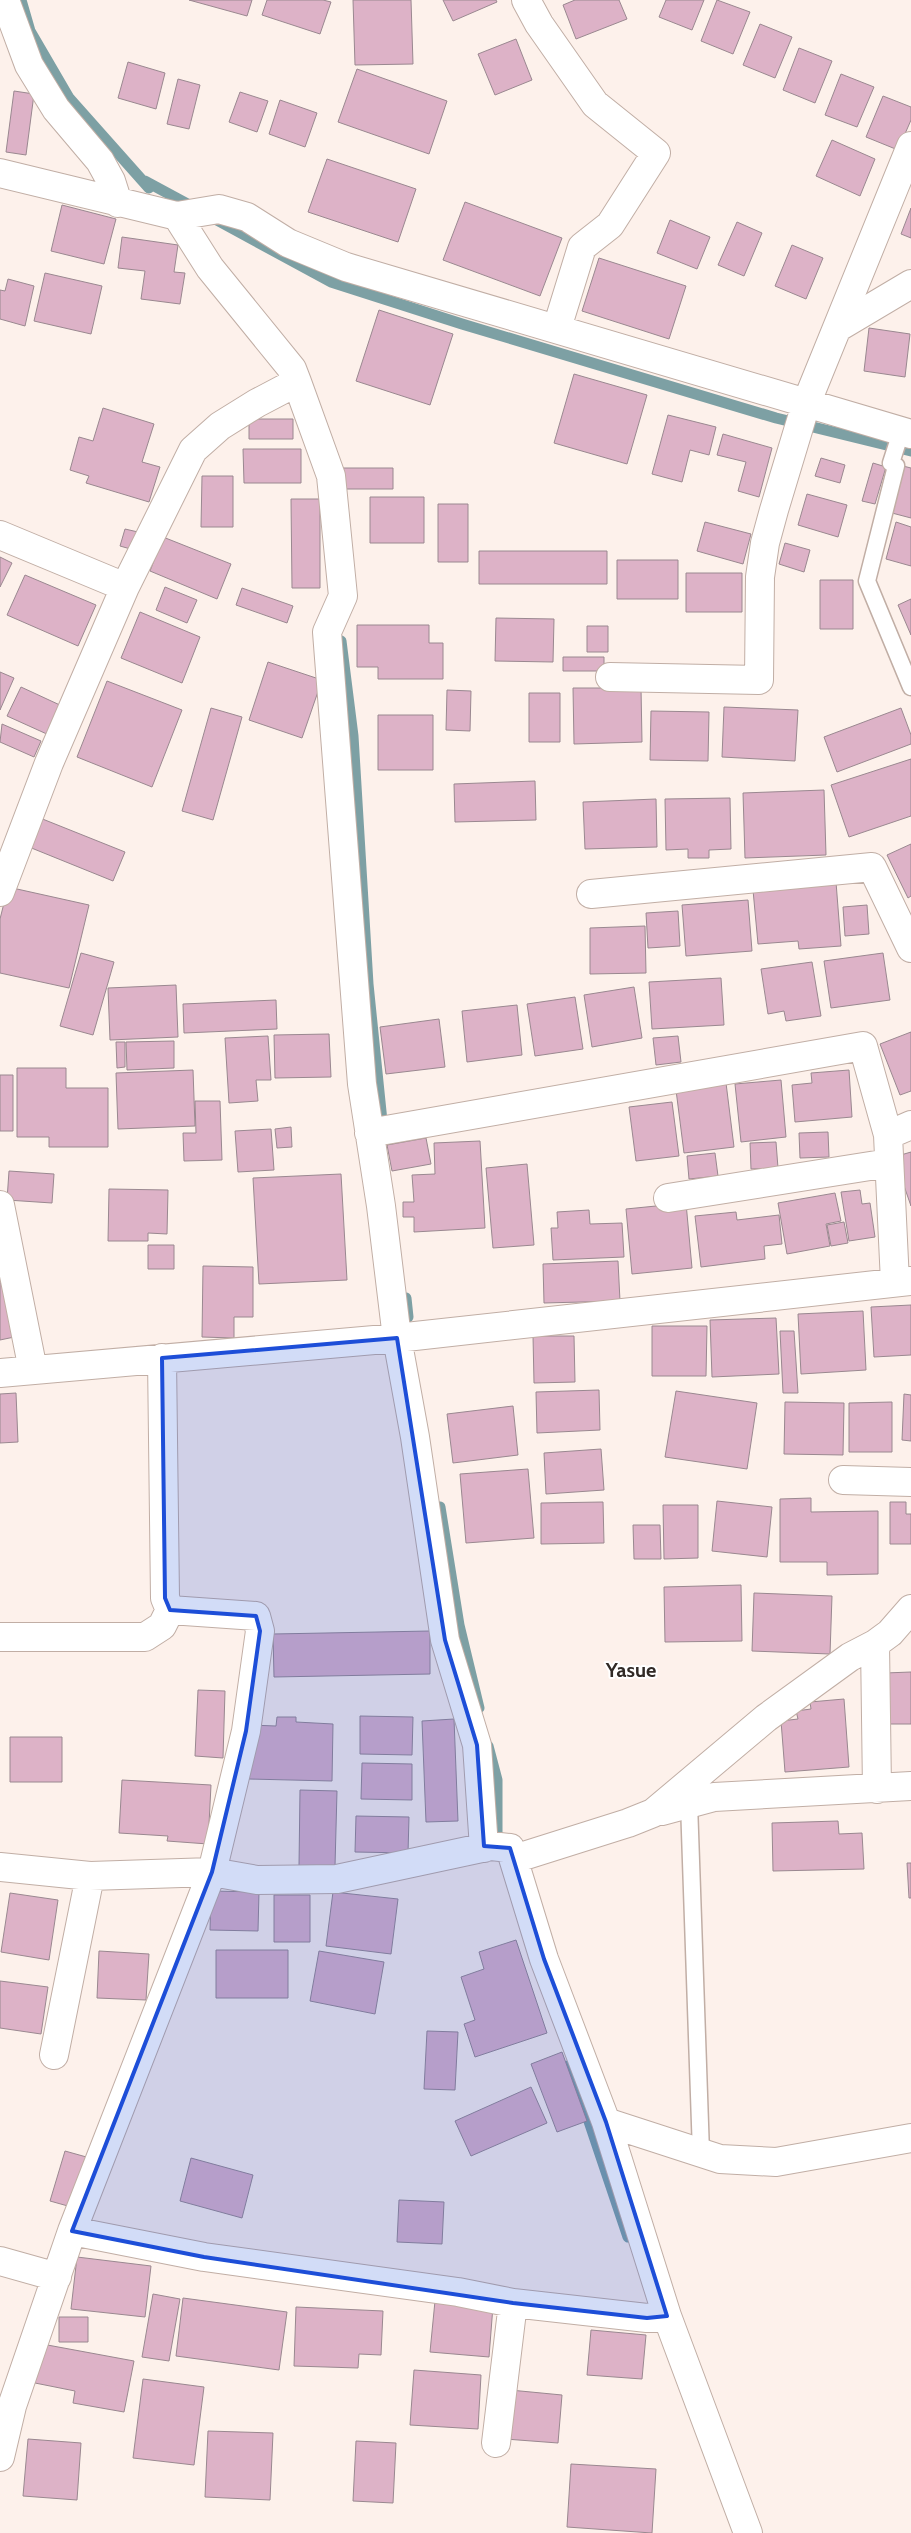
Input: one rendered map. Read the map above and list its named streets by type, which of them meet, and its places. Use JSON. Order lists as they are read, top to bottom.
{
  "districts": ["Yasue"]
}
